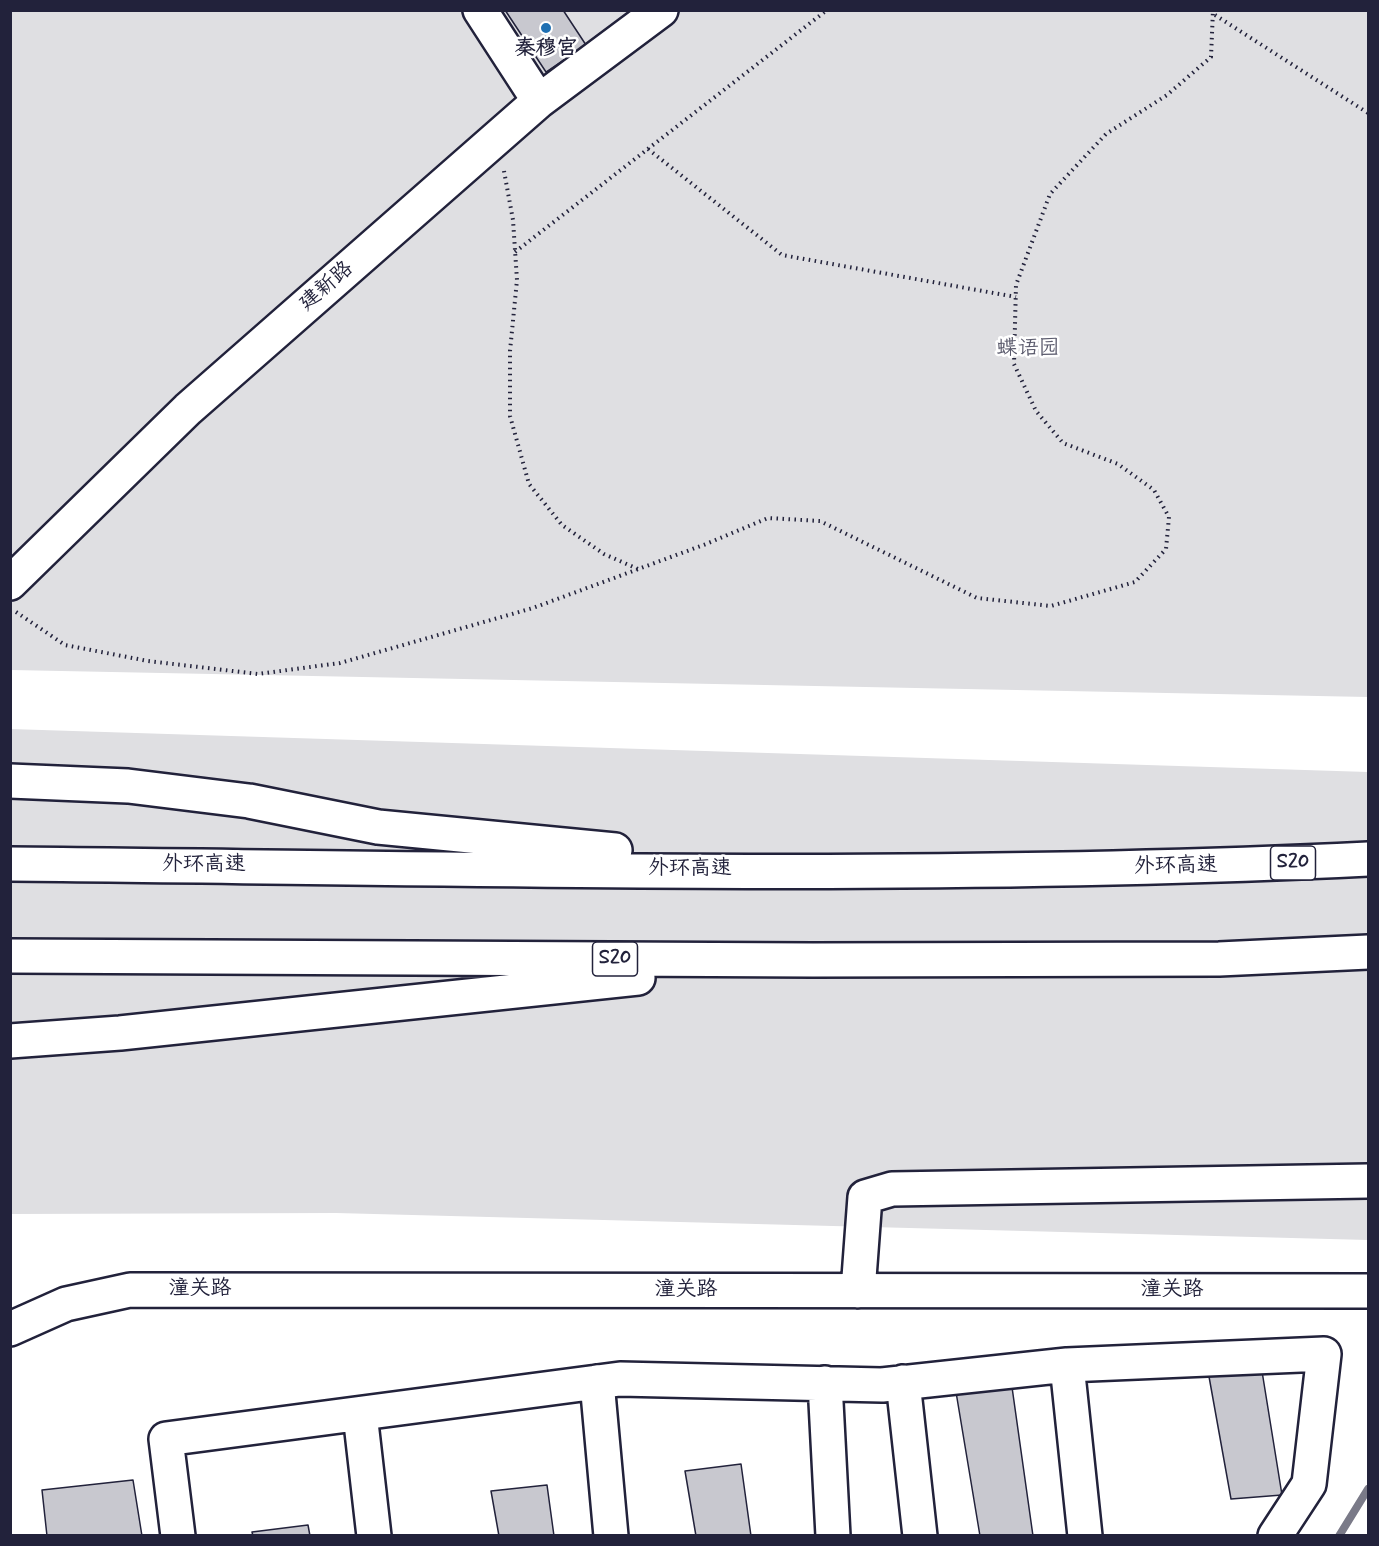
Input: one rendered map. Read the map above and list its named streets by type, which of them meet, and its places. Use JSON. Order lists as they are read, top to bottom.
{
  "streets": {
    "main road": [
      "建新路",
      "S20",
      "外环高速",
      "潼关路"
    ]
  },
  "parks": ["蝶语园"],
  "places": ["秦穆宫"]
}
